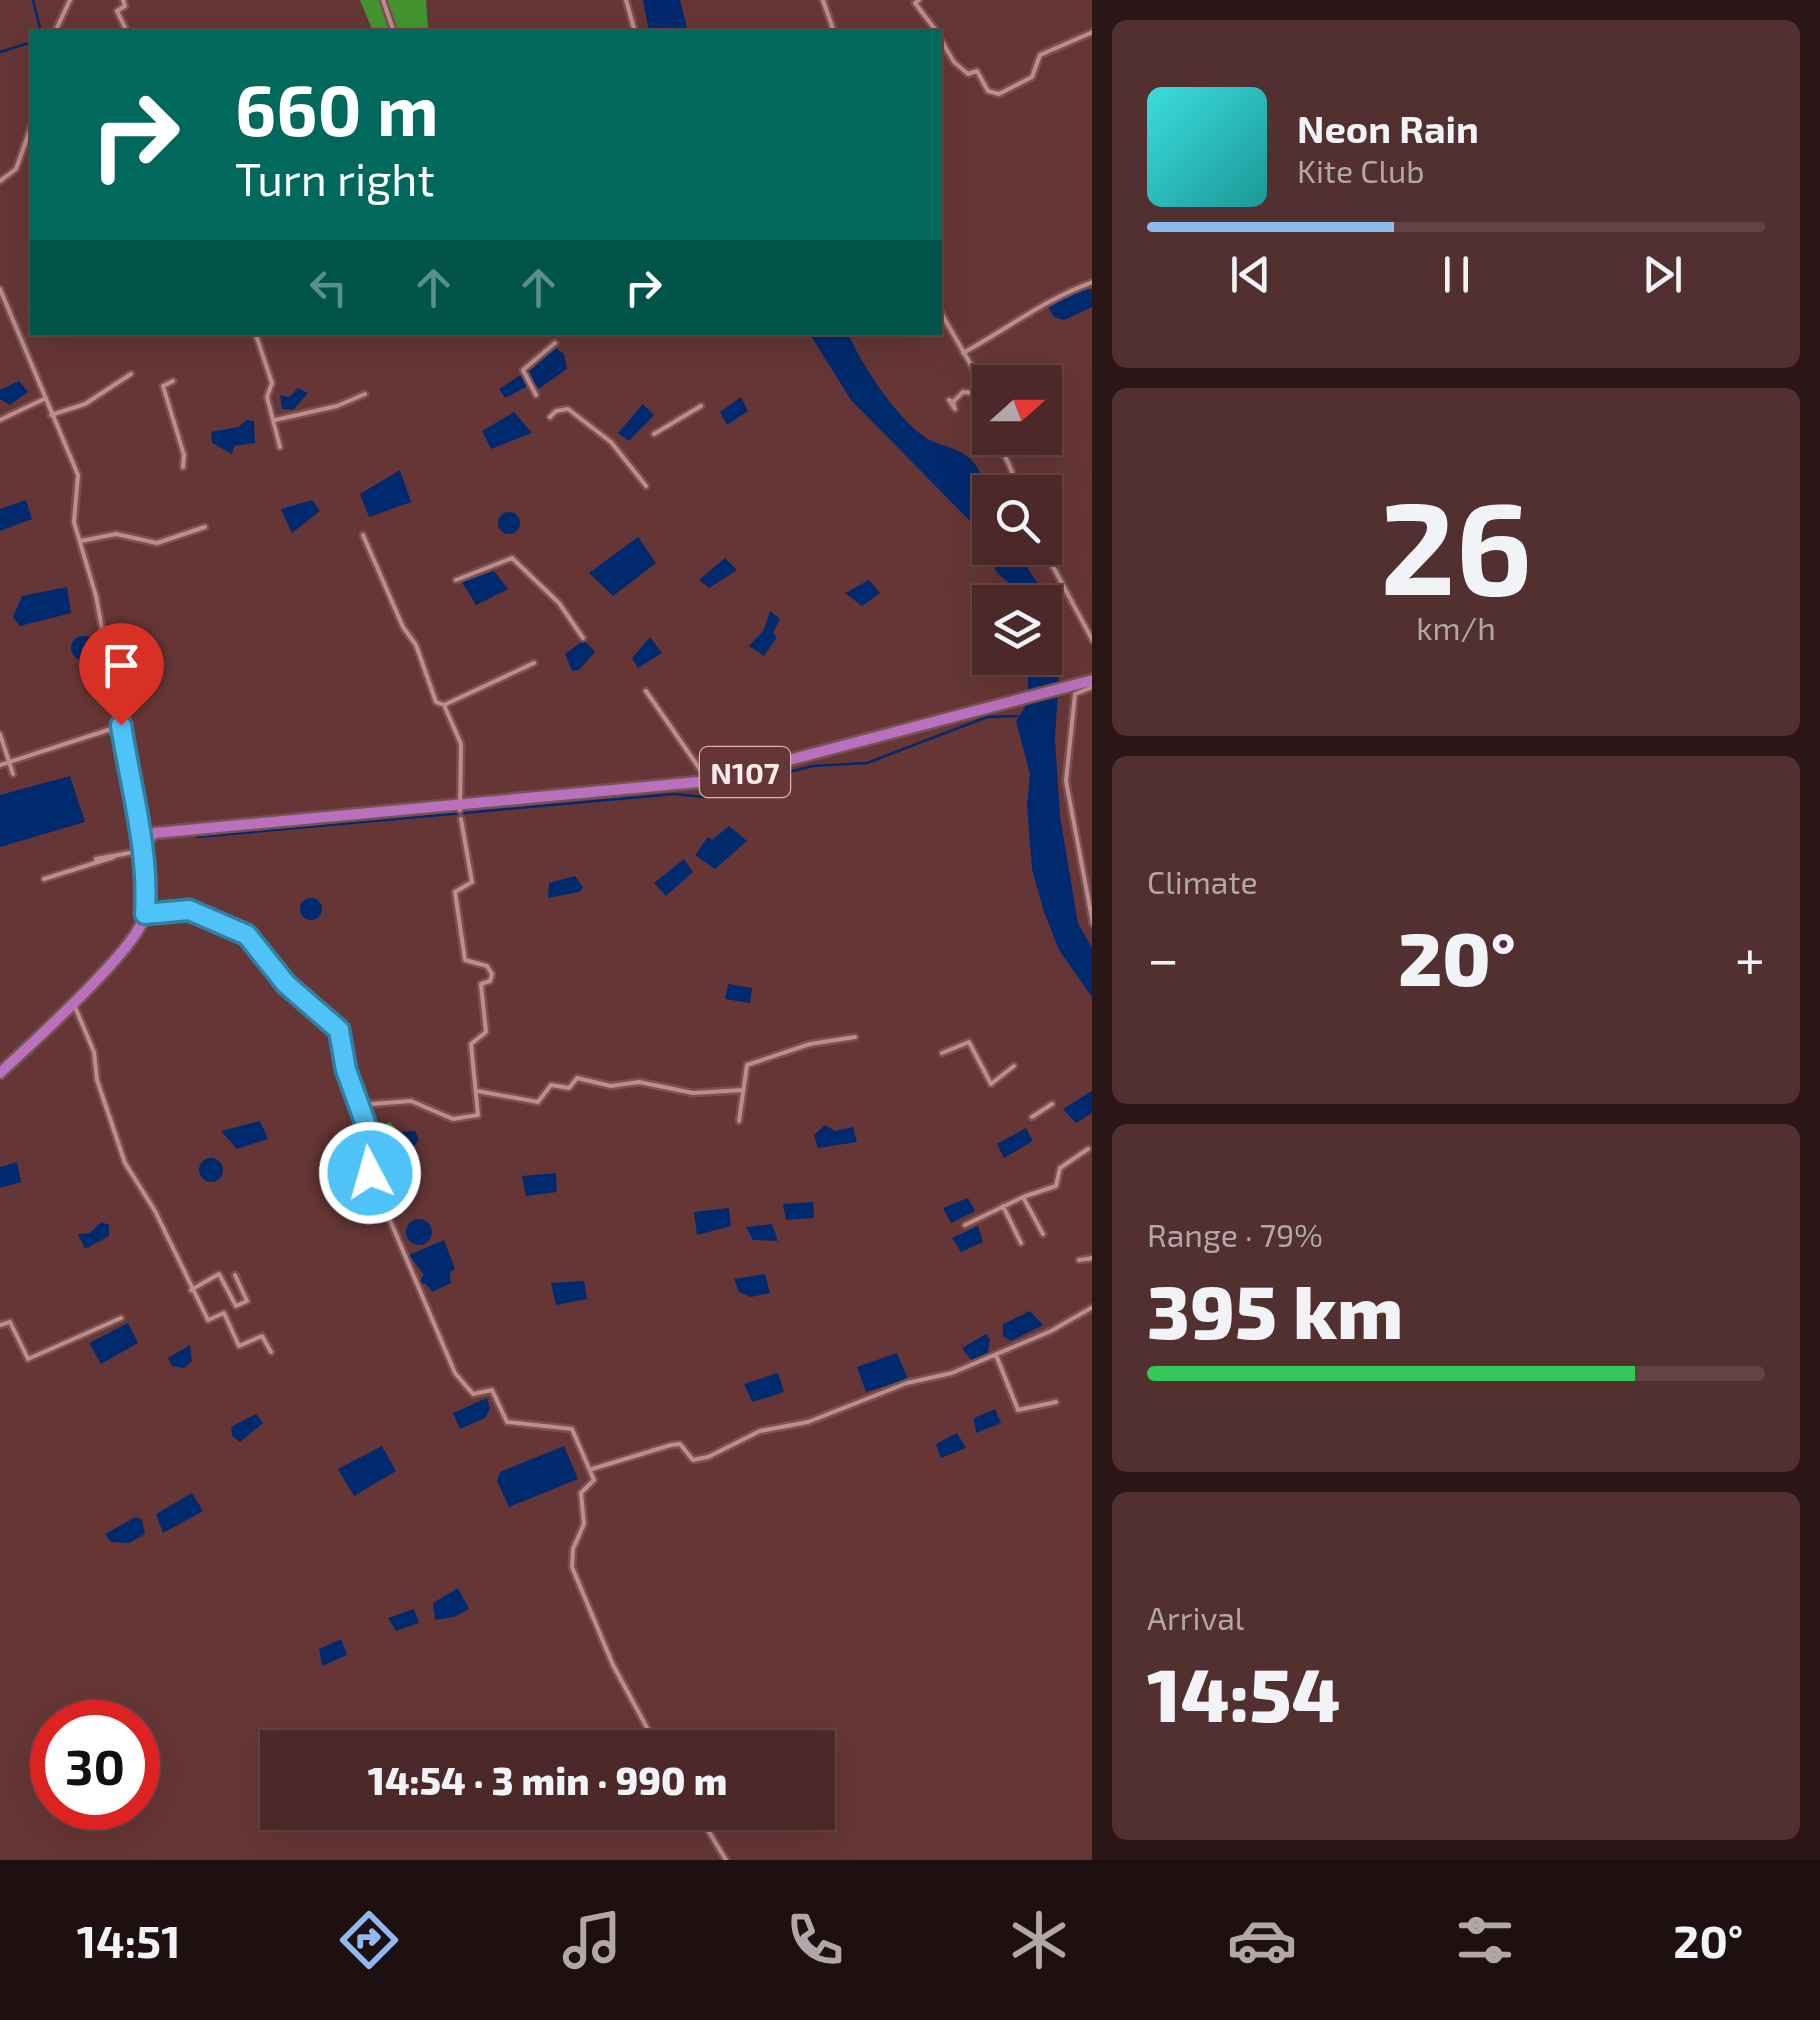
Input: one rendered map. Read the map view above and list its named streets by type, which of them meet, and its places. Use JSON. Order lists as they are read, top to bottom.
{
  "streets": {
    "highway": ["N107"]
  },
  "north": "right",
  "page": {
    "turn": ["660 m", "Turn right"],
    "song": ["Neon Rain", "Kite Club"],
    "tile": [
      ["26", "km/h"],
      "Climate",
      ["Range · 79%", "395 km"],
      ["Arrival", "14:54"]
    ],
    "heat": ["−", "20°", "+"],
    "limit": "30",
    "trip": "14:54 · 3 min · 990 m",
    "tabs": ["14:51", "20°"]
  }
}
